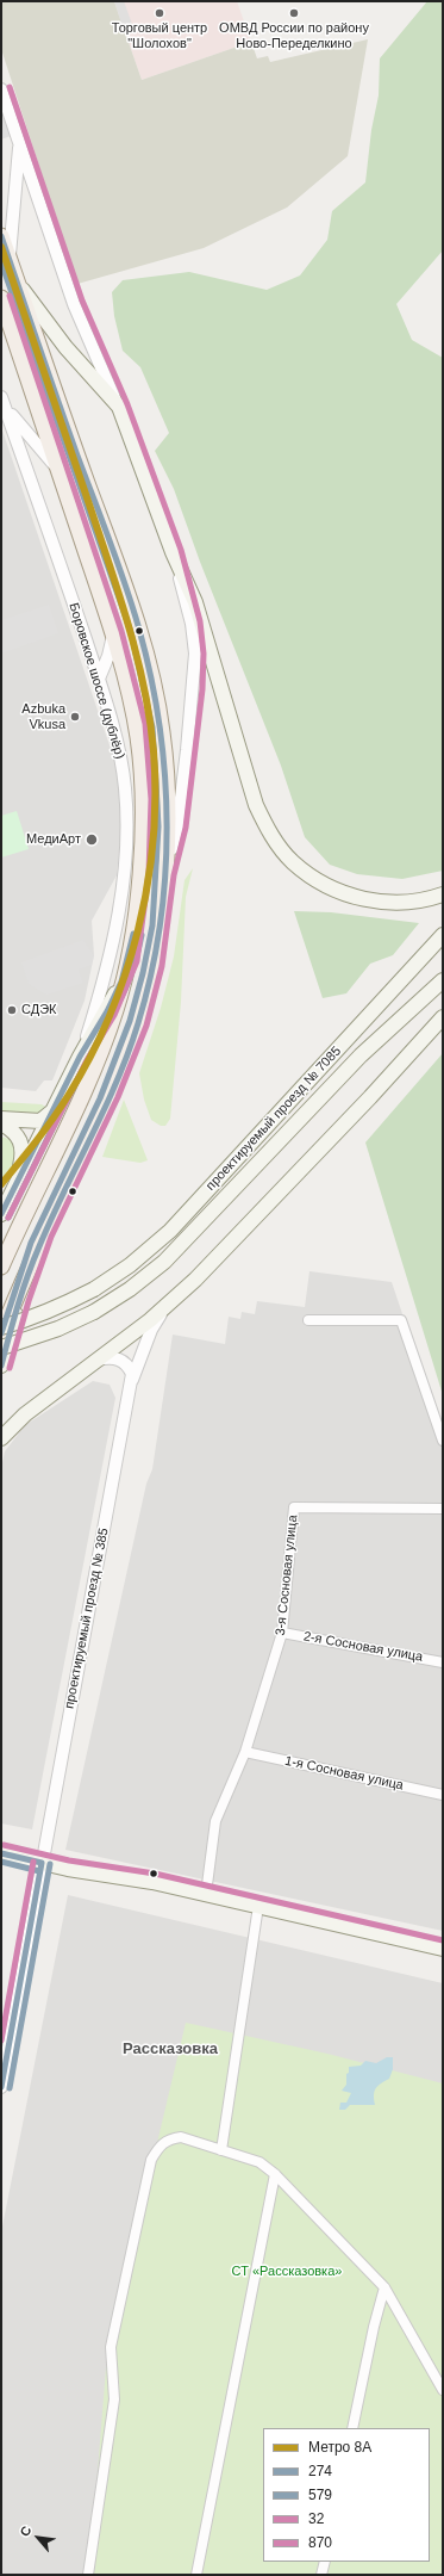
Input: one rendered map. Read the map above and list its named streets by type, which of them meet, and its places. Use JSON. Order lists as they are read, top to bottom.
{
  "streets": {
    "main road": ["проектируемый проезд № 7085"],
    "street": [
      "Боровское шоссе (дублёр)",
      "3-я Сосновая улица",
      "проектируемый проезд № 385",
      "2-я Сосновая улица",
      "1-я Сосновая улица"
    ]
  },
  "crossings": [
    ["3-я Сосновая улица", "2-я Сосновая улица"],
    ["3-я Сосновая улица", "1-я Сосновая улица"]
  ],
  "districts": ["Рассказовка"],
  "parks": ["СТ «Рассказовка»"],
  "places": [
    "Торговый центр \"Шолохов\"",
    "ОМВД России по району Ново-Переделкино",
    "Azbuka Vkusa",
    "МедиАрт",
    "СДЭК"
  ],
  "lines": [
    "transit line 32",
    "transit line 274",
    "metro line 8А",
    "transit line 579",
    "transit line 870"
  ],
  "legend": [
    "Метро 8А",
    "274",
    "579",
    "32",
    "870"
  ],
  "north": "top left"
}
